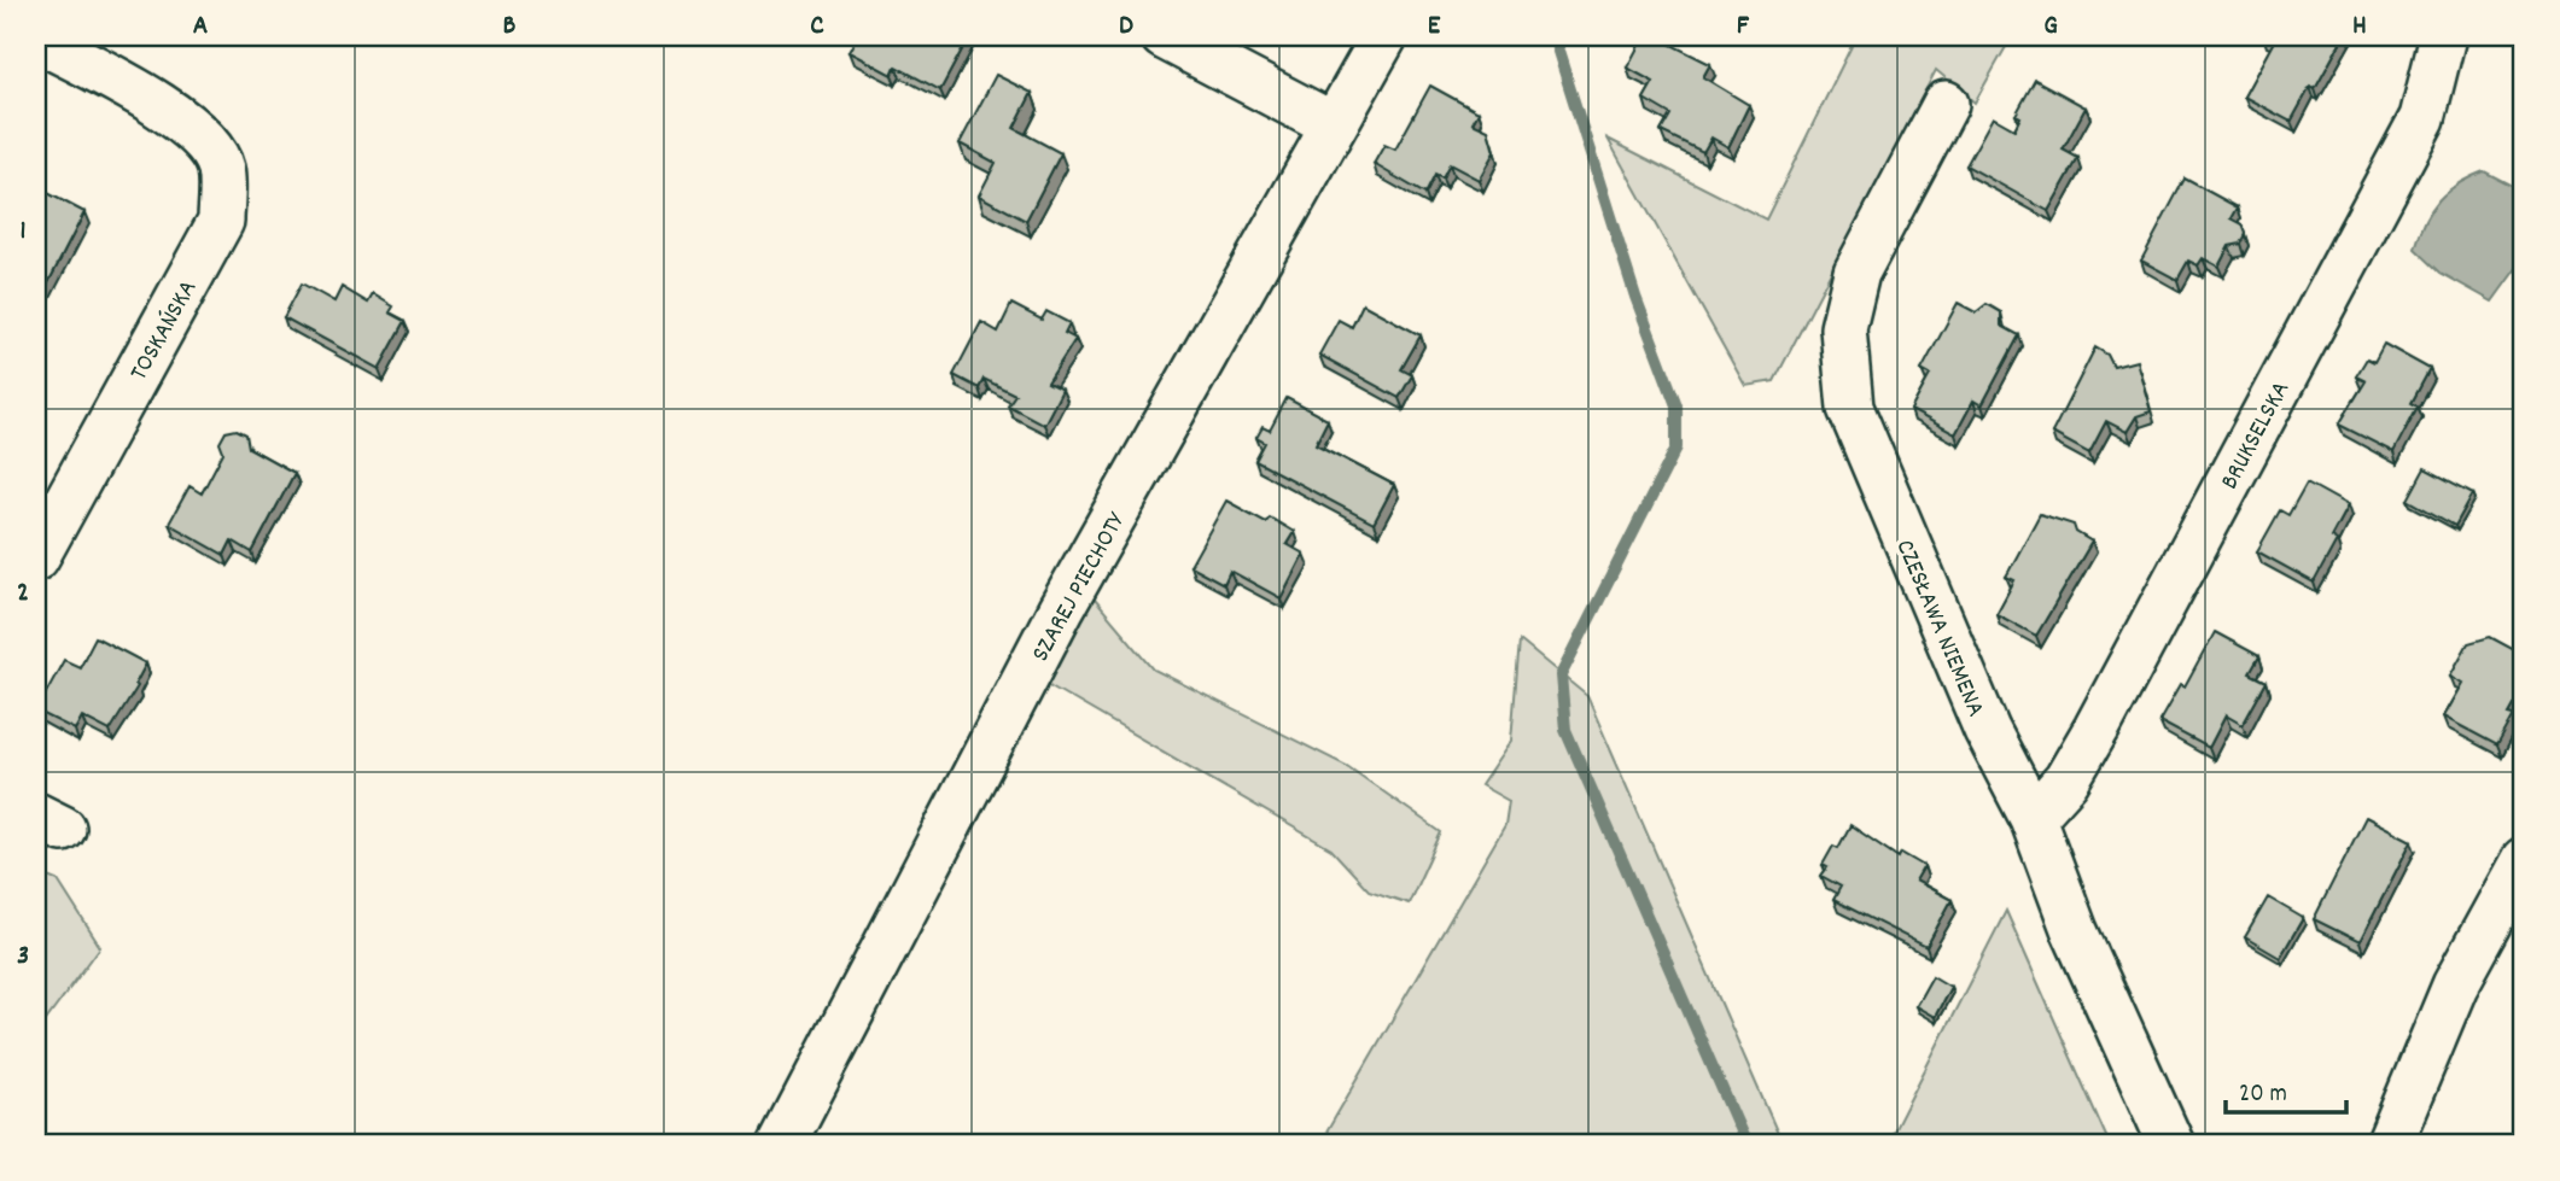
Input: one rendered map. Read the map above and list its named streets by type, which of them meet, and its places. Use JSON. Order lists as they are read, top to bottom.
{
  "streets": {
    "street": [
      "TOSKAŃSKA",
      "BRUKSELSKA",
      "SZAREJ PIECHOTY",
      "CZESŁAWA NIEMENA"
    ]
  },
  "crossings": [
    ["BRUKSELSKA", "CZESŁAWA NIEMENA"]
  ],
  "scale_bar": "20 m",
  "grid": {
    "columns": [
      "A",
      "B",
      "C",
      "D",
      "E",
      "F",
      "G",
      "H"
    ],
    "rows": ["1", "2", "3"]
  }
}
